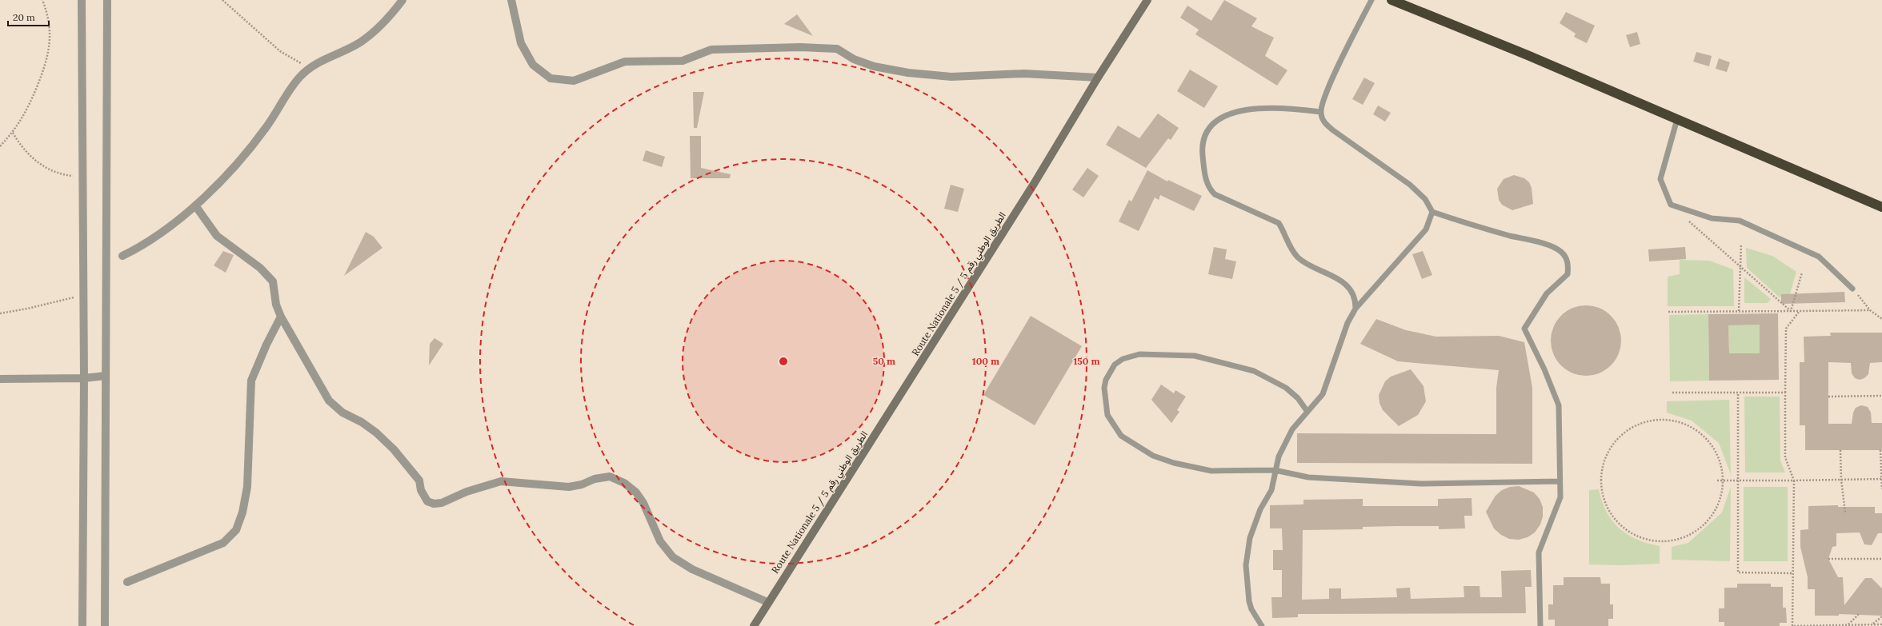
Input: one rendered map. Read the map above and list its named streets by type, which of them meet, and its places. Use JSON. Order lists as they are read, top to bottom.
{
  "streets": {
    "main road": ["Route Nationale 5 / الطريق الوطني رقم 5"]
  },
  "scale_bar": "20 m",
  "rings": ["50 m", "100 m", "150 m"]
}
